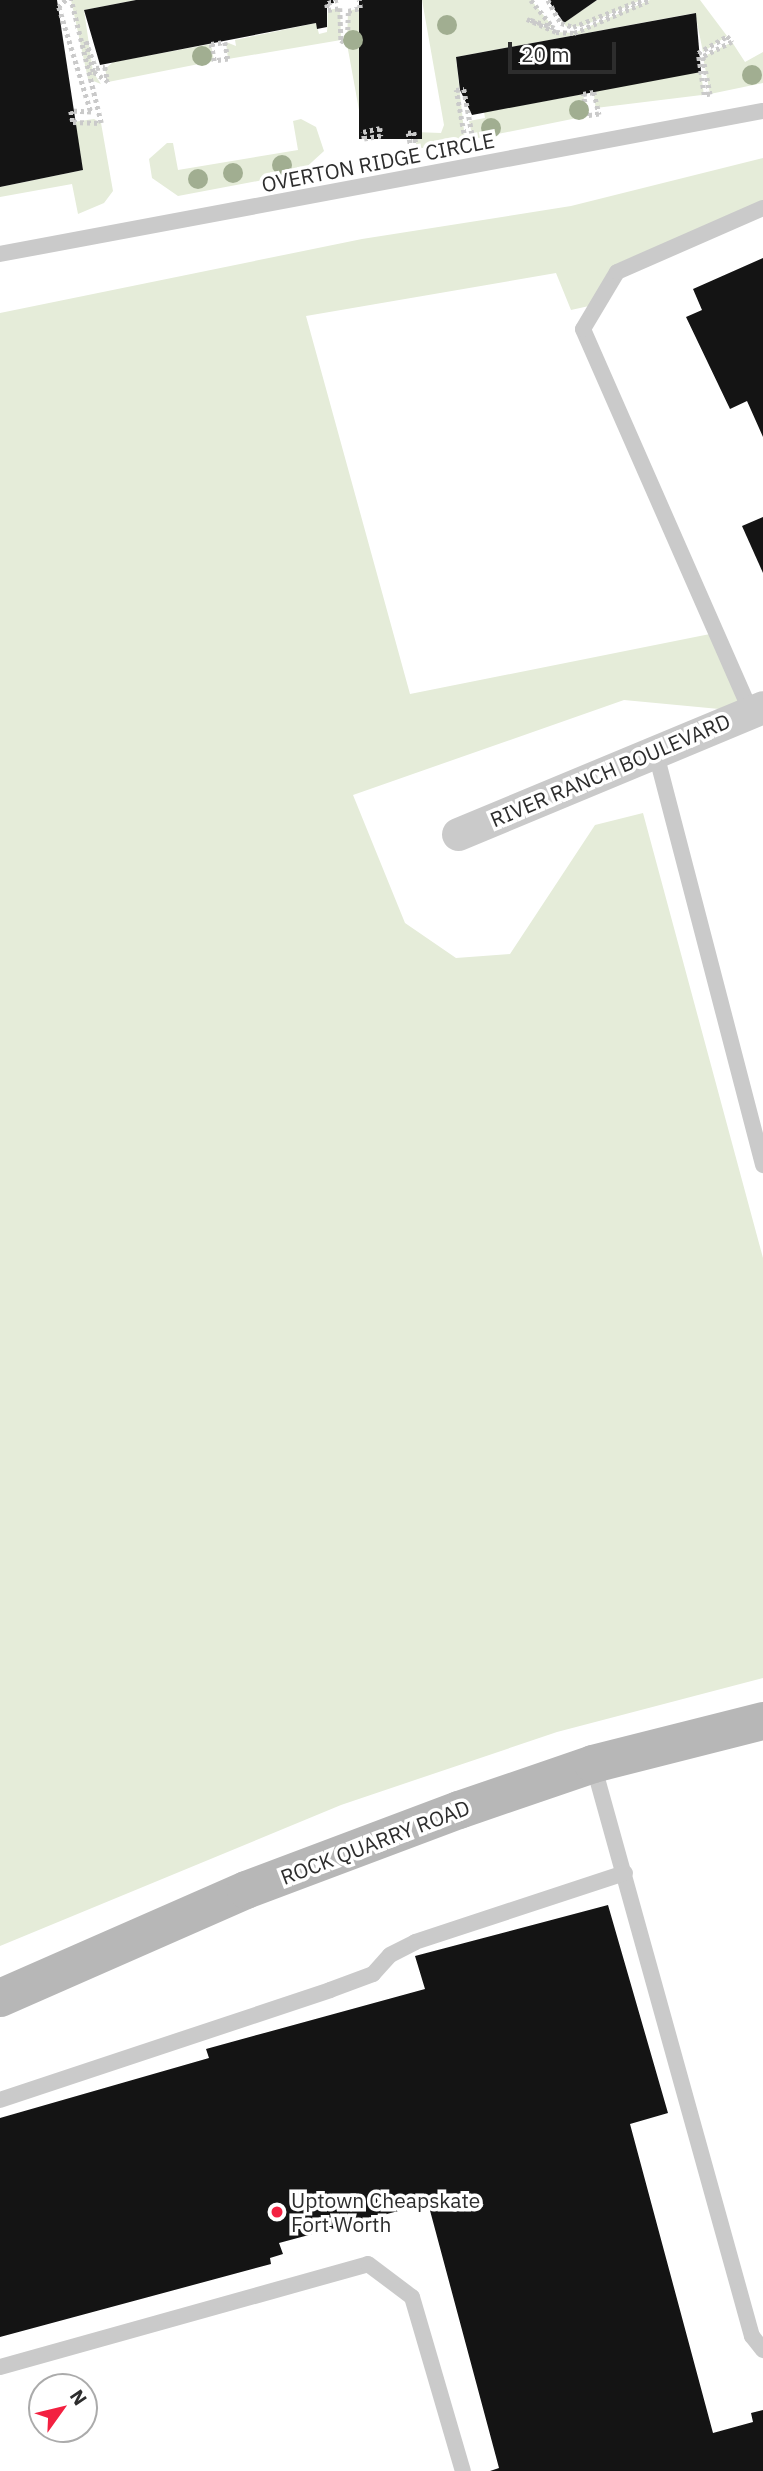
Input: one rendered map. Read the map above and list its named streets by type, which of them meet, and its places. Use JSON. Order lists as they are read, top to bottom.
{
  "streets": {
    "street": ["RIVER RANCH BOULEVARD", "ROCK QUARRY ROAD"],
    "lane": ["OVERTON RIDGE CIRCLE"]
  },
  "places": ["Uptown Cheapskate Fort Worth"],
  "scale_bar": "20 m",
  "north": "top right"
}
